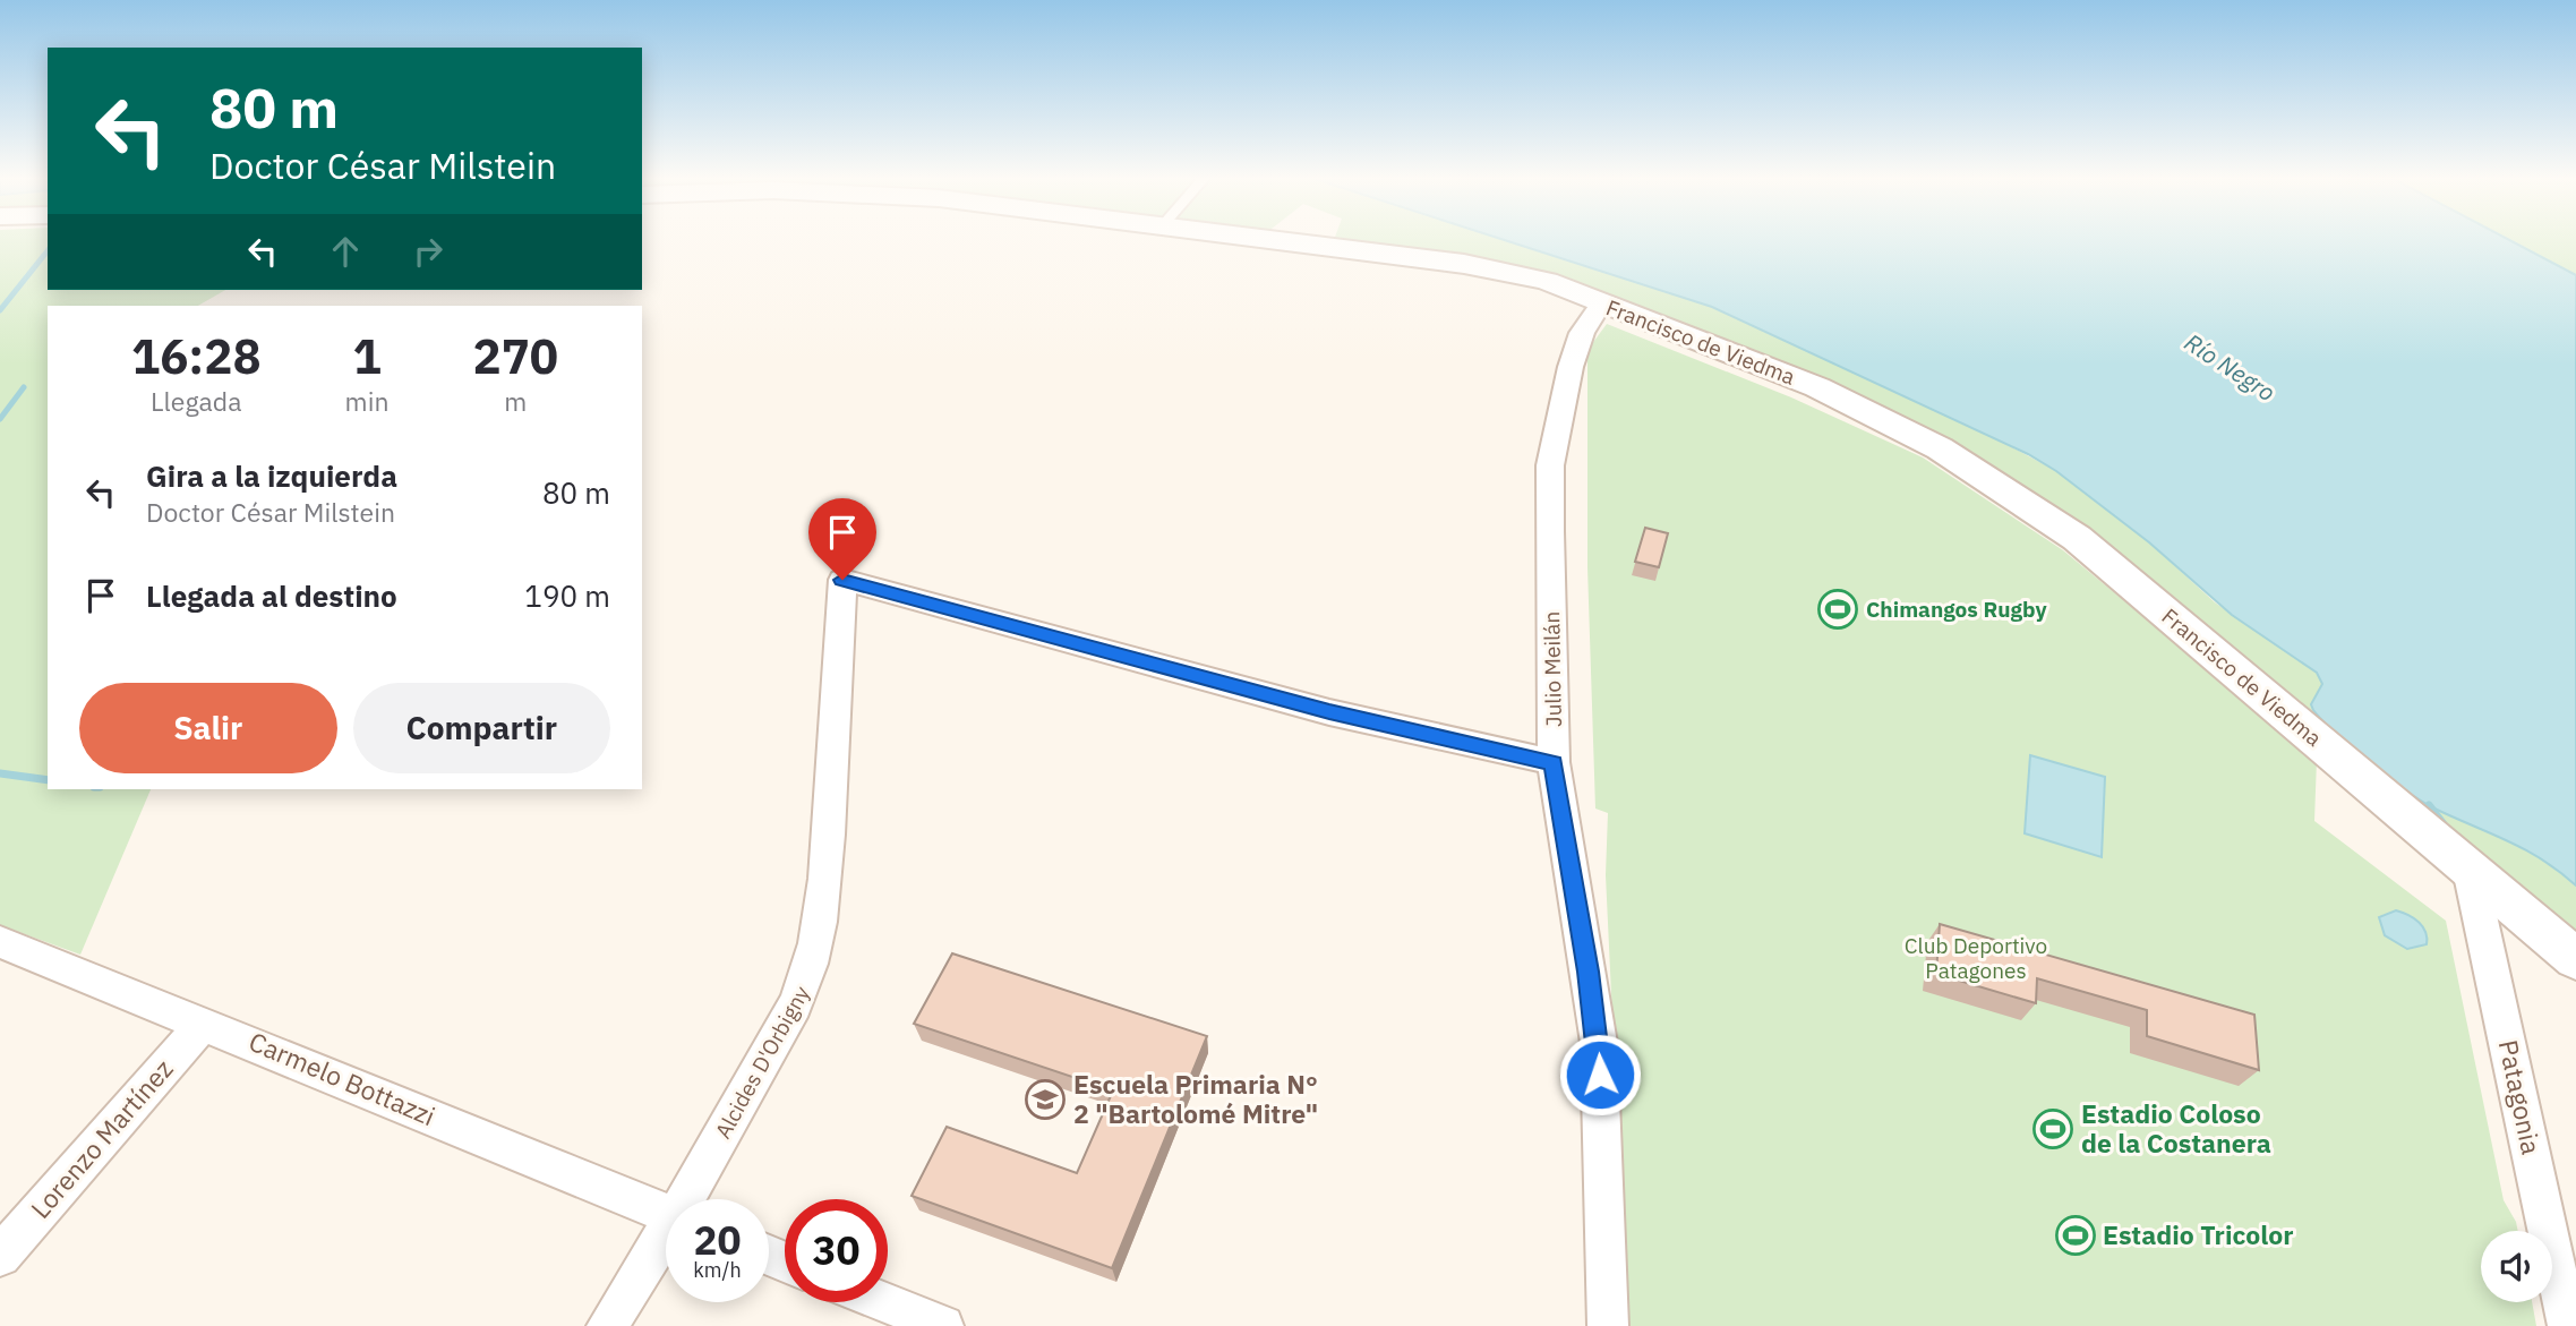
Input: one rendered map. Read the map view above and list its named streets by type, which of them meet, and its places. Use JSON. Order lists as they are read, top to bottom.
{
  "streets": {
    "street": [
      "Francisco de Viedma",
      "Julio Meilán",
      "Alcides D'Orbigny",
      "Carmelo Bottazzi",
      "Patagonia",
      "Lorenzo Martínez"
    ]
  },
  "crossings": [
    ["Francisco de Viedma", "Julio Meilán"],
    ["Francisco de Viedma", "Patagonia"],
    ["Carmelo Bottazzi", "Lorenzo Martínez"]
  ],
  "water": ["Río Negro"],
  "parks": ["Club Deportivo Patagones"],
  "places": {
    "sports": ["Chimangos Rugby", "Estadio Coloso de la Costanera", "Estadio Tricolor"],
    "school or university": ["Escuela Primaria N° 2 \"Bartolomé Mitre\""]
  },
  "page": {
    "turn": ["80 m", "Doctor César Milstein"],
    "eta": [
      "16:28",
      "Llegada",
      "1",
      "min",
      "270",
      "m"
    ],
    "list": [
      {
        "name": "Gira a la izquierda",
        "note": "Doctor César Milstein",
        "value": "80 m"
      },
      {
        "name": "Llegada al destino",
        "value": "190 m"
      }
    ],
    "buttons": ["Salir", "Compartir"],
    "speed": "20 km/h",
    "limit": "30"
  }
}
